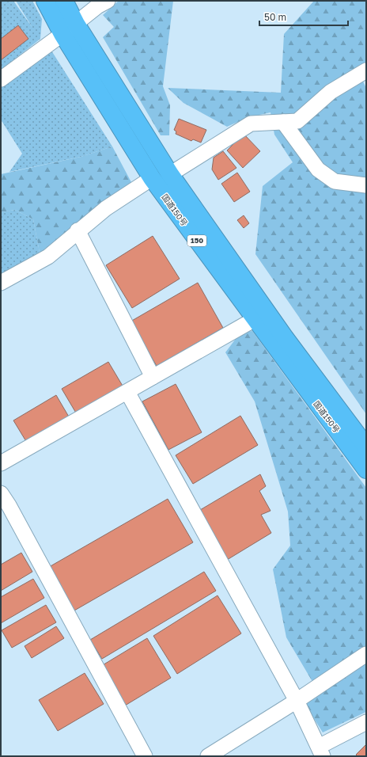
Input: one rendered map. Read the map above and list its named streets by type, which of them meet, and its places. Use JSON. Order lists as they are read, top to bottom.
{
  "streets": {
    "highway": ["国道150号", "150"]
  },
  "scale_bar": "50 m"
}
